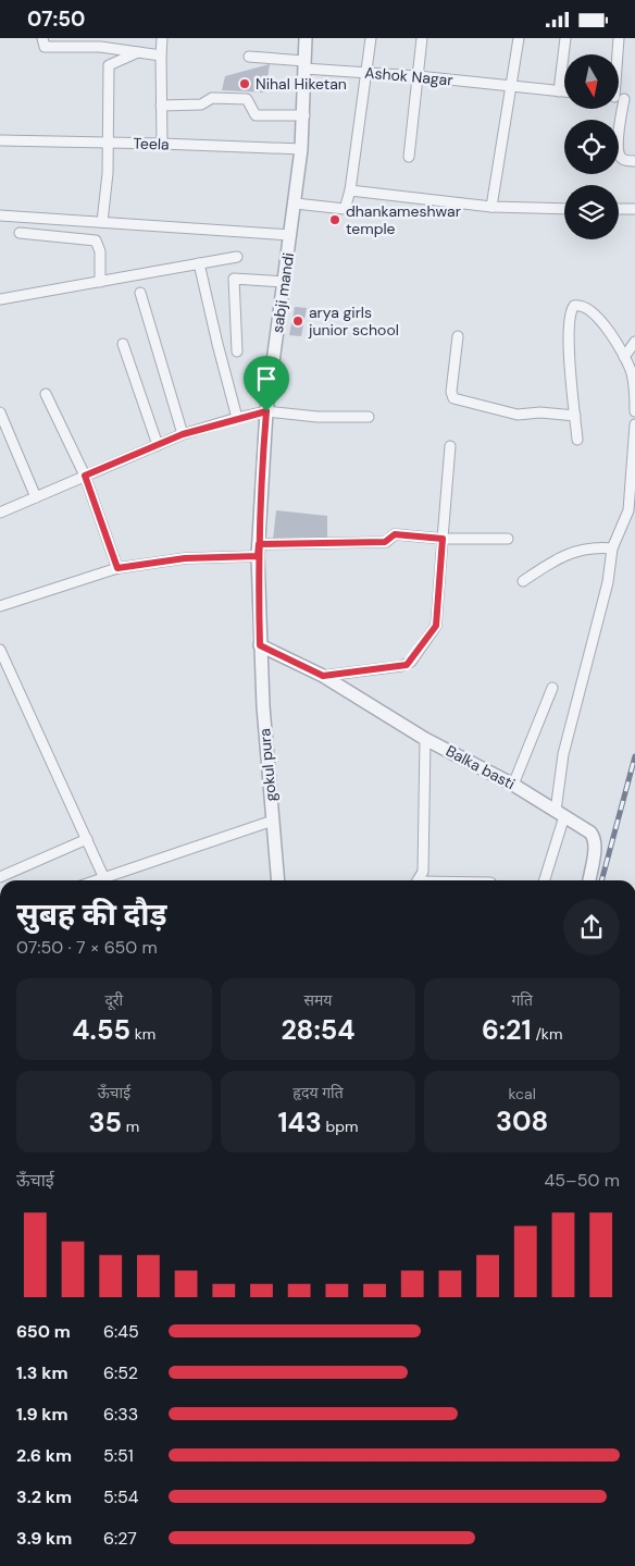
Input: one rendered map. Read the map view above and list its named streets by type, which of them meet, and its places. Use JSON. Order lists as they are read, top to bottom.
{
  "streets": {
    "street": [
      "Ashok Nagar",
      "Teela",
      "sabji mandi",
      "gokul pura",
      "Balka basti"
    ]
  },
  "crossings": [
    ["Ashok Nagar", "sabji mandi"],
    ["Teela", "sabji mandi"],
    ["sabji mandi", "gokul pura"],
    ["sabji mandi", "Balka basti"],
    ["gokul pura", "Balka basti"]
  ],
  "places": ["Nihal Hiketan", "dhankameshwar temple", "arya girls junior school"],
  "north": "bottom",
  "page": {
    "status": "07:50",
    "heading": ["सुबह की दौड़", "07:50 · 7 × 650 m"],
    "stats": [
      ["दूरी", "4.55 km"],
      ["समय", "28:54"],
      ["गति", "6:21 /km"],
      ["ऊँचाई", "35 m"],
      ["हृदय गति", "143 bpm"],
      ["kcal", "308"]
    ],
    "chart": ["ऊँचाई", "45–50 m"],
    "list": [
      {
        "name": "650 m",
        "note": "6:45"
      },
      {
        "name": "1.3 km",
        "note": "6:52"
      },
      {
        "name": "1.9 km",
        "note": "6:33"
      },
      {
        "name": "2.6 km",
        "note": "5:51"
      },
      {
        "name": "3.2 km",
        "note": "5:54"
      },
      {
        "name": "3.9 km",
        "note": "6:27"
      }
    ]
  }
}
